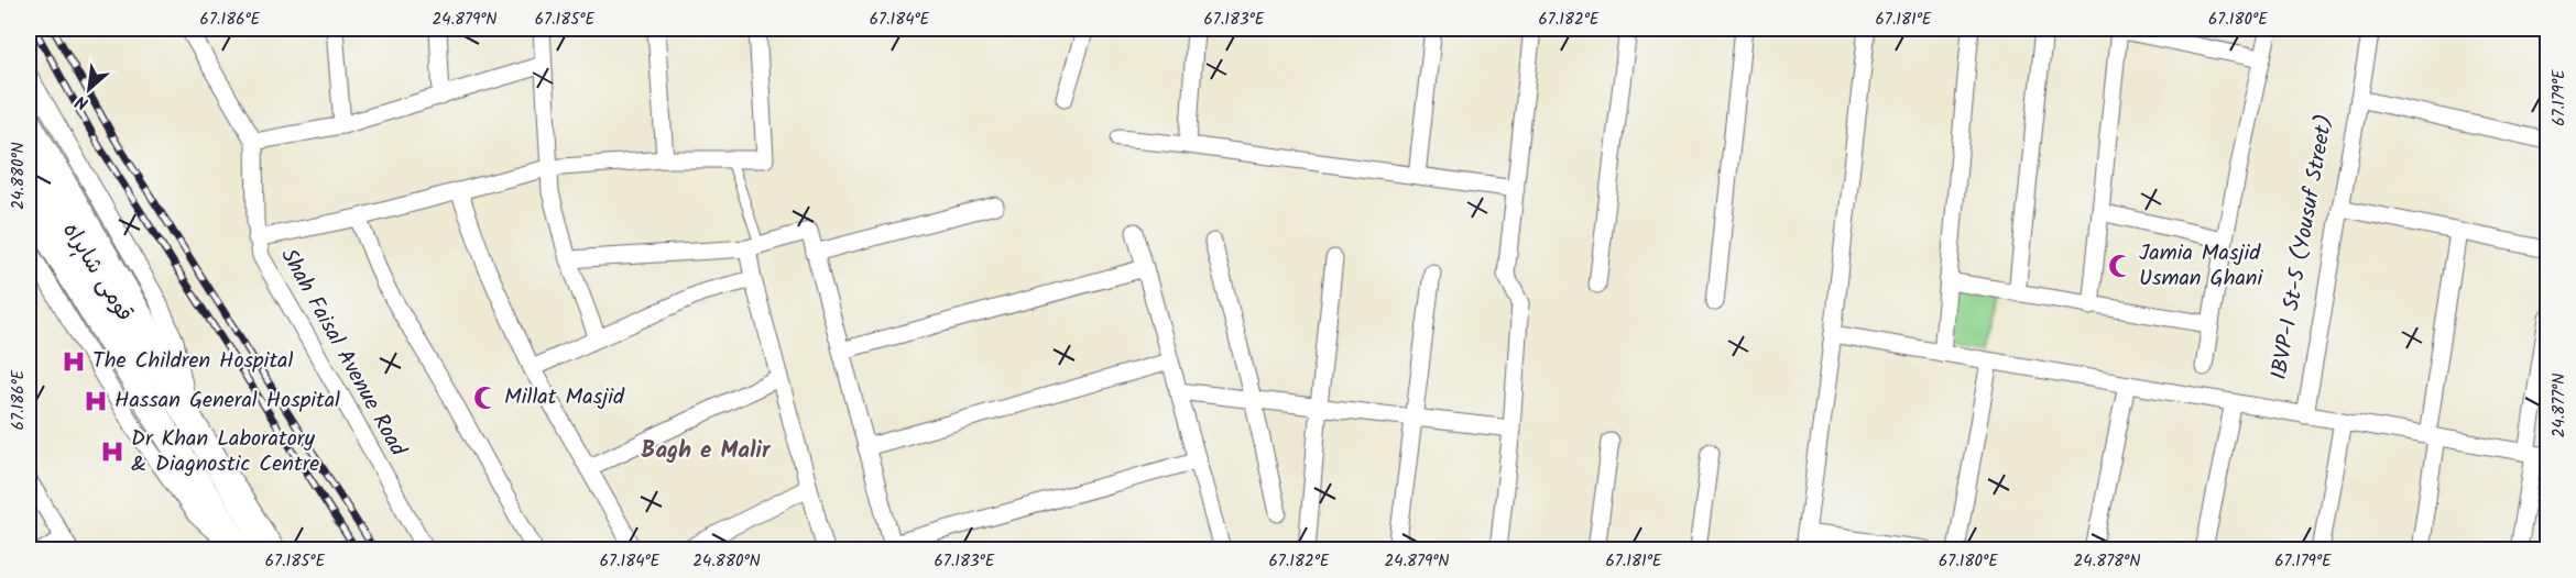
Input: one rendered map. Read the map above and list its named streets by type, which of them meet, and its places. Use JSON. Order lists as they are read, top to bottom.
{
  "streets": {
    "highway": ["قومی شاہراہ"],
    "street": ["IBVP-1 St-5 (Yousuf Street)", "Shah Faisal Avenue Road"]
  },
  "districts": ["Bagh e Malir"],
  "places": {
    "mosque": ["Jamia Masjid Usman Ghani", "Millat Masjid"],
    "hospital": ["The Children Hospital", "Hassan General Hospital", "Dr Khan Laboratory & Diagnostic Centre"]
  },
  "north": "bottom left",
  "coordinates": [
    "67.186°E",
    "24.879°N",
    "67.185°E",
    "67.184°E",
    "67.183°E",
    "67.182°E",
    "67.181°E",
    "67.180°E",
    "67.179°E",
    "24.880°N",
    "24.877°N",
    "24.878°N"
  ]
}
